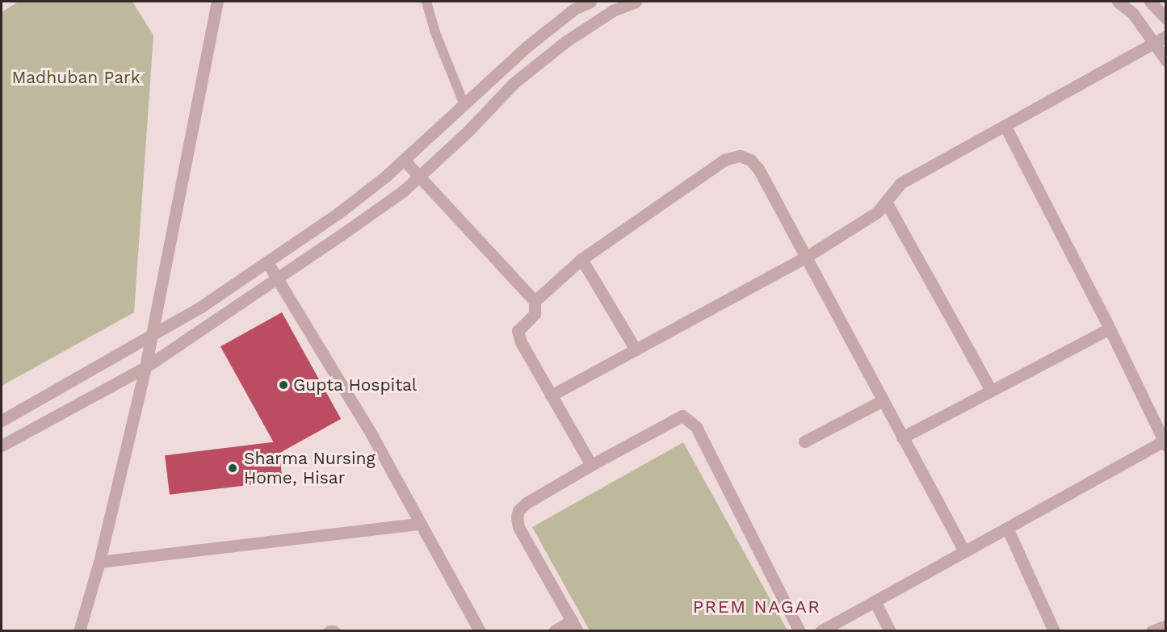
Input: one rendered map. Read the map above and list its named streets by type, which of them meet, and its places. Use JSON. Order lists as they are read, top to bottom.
{
  "districts": ["PREM NAGAR"],
  "parks": ["Madhuban Park"],
  "places": ["Gupta Hospital", "Sharma Nursing Home, Hisar"]
}
